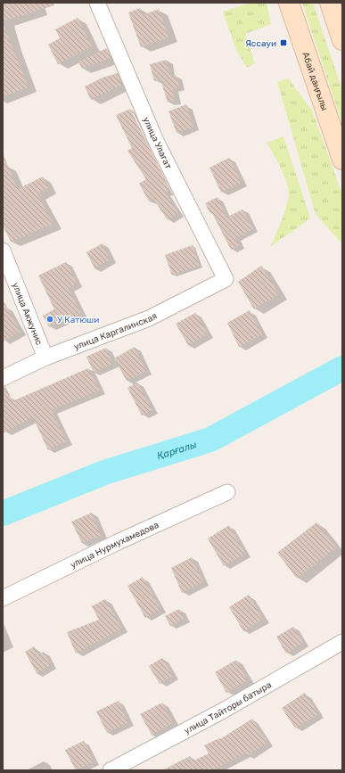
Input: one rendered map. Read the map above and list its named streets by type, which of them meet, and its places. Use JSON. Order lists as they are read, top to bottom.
{
  "streets": {
    "main road": ["Абай даңғылы"],
    "street": [
      "улица Улагат",
      "улица Акжунис",
      "улица Каргалинская",
      "улица Нурмухамедова",
      "улица Тайторы батыра"
    ]
  },
  "crossings": [
    ["улица Улагат", "улица Каргалинская"],
    ["улица Акжунис", "улица Каргалинская"]
  ],
  "water": ["Қарғалы"],
  "places": {
    "transit": ["Яссауи"],
    "other": ["У Катюши"]
  }
}
